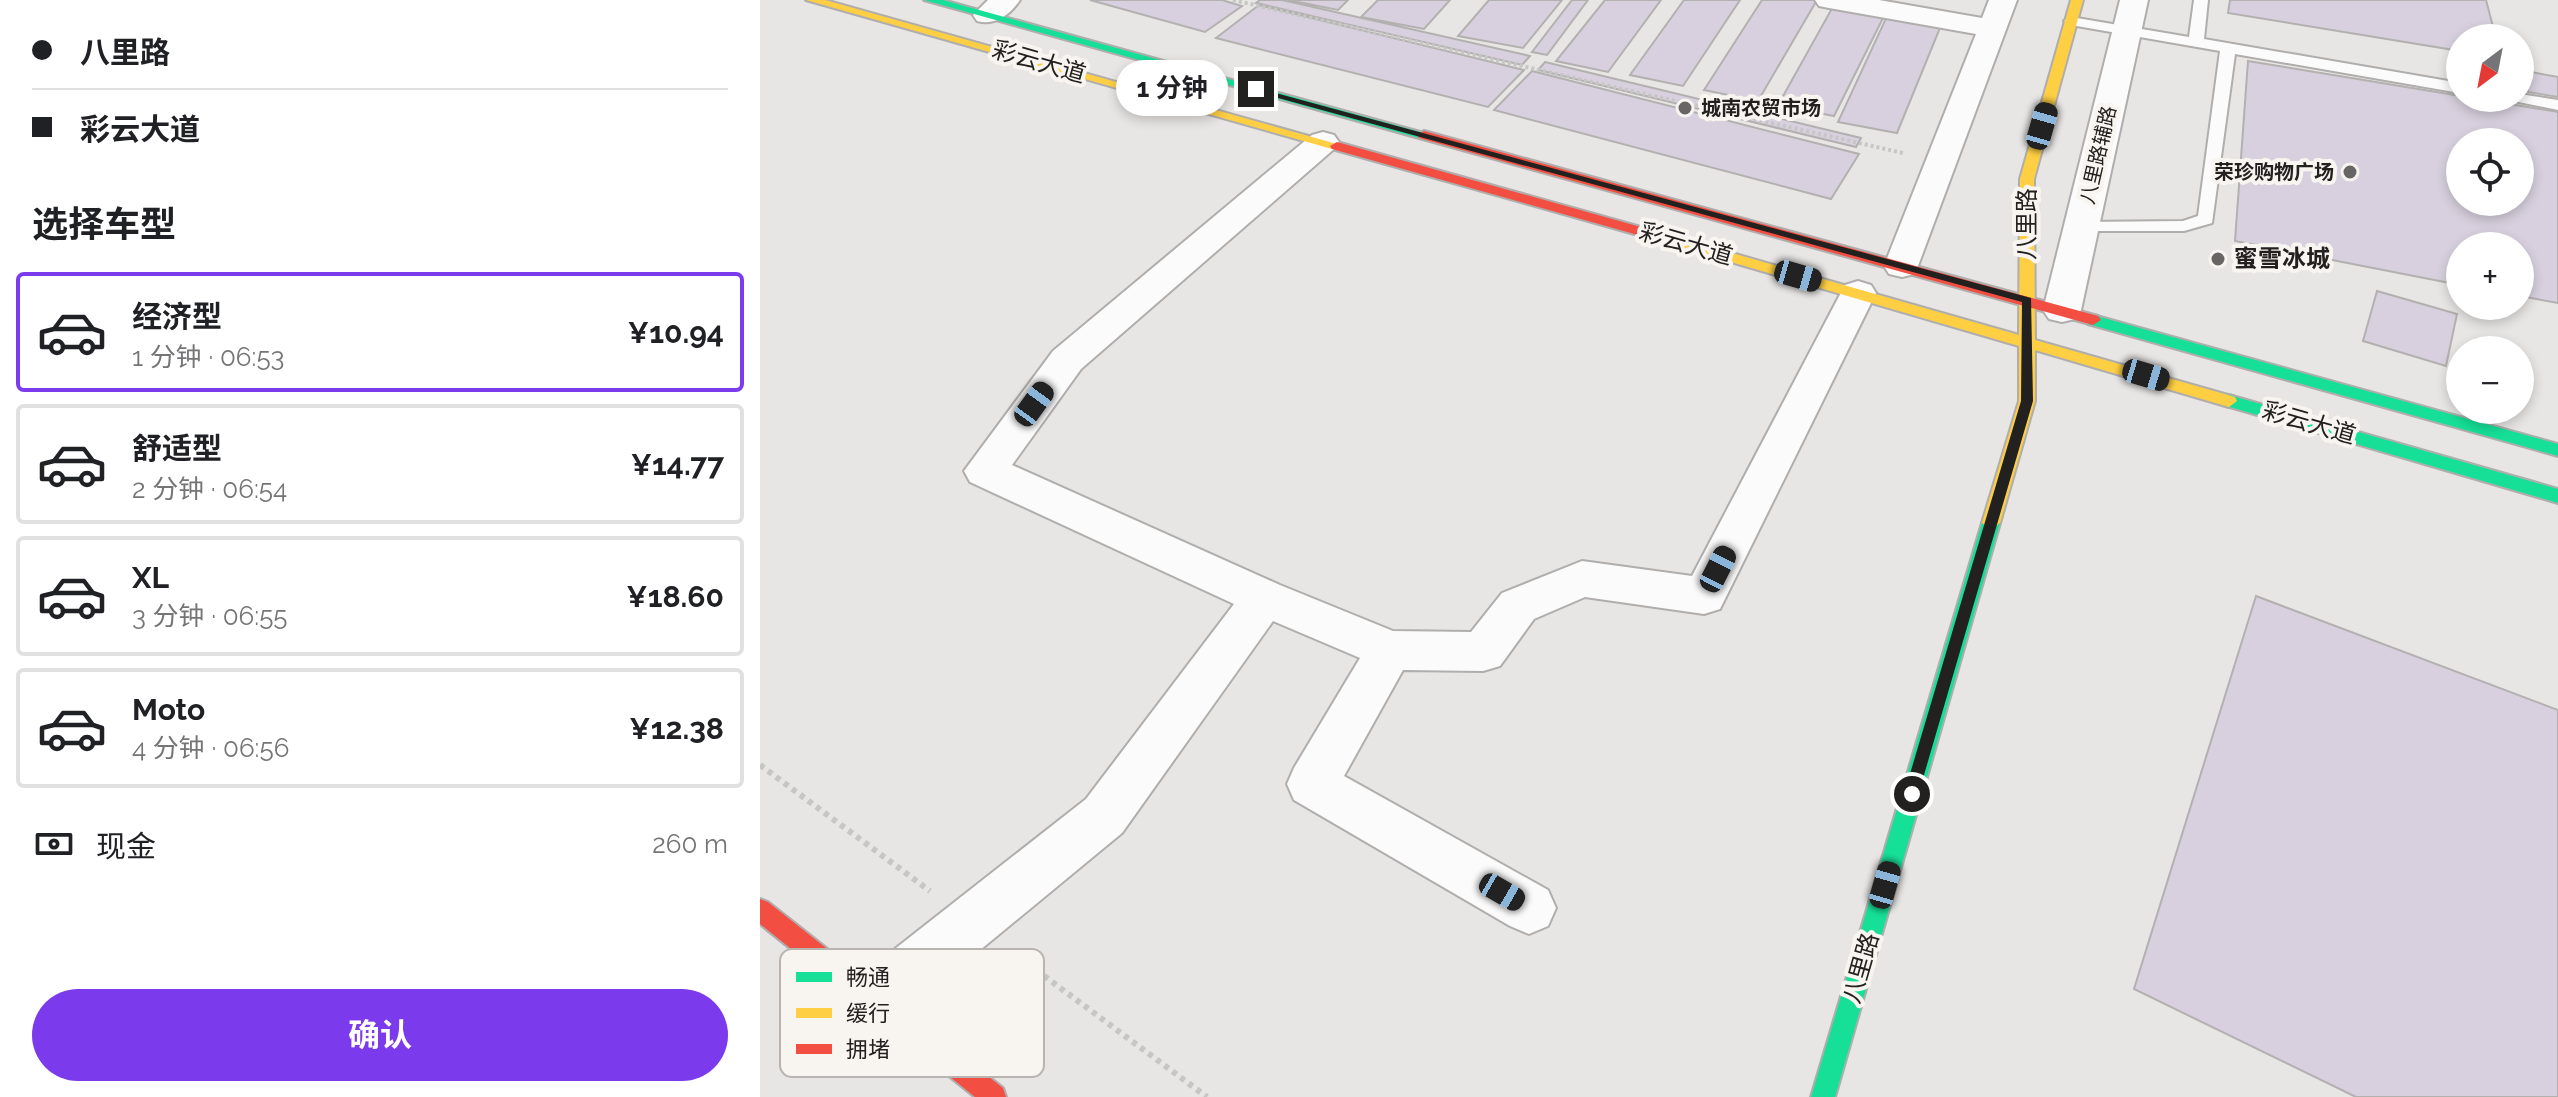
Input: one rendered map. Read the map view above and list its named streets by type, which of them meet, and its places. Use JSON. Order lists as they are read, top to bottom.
{
  "streets": {
    "main road": ["彩云大道", "八里路"],
    "street": ["八里路辅路"]
  },
  "crossings": [
    ["彩云大道", "八里路辅路"],
    ["彩云大道", "八里路"]
  ],
  "places": ["城南农贸市场", "荣珍购物广场", "蜜雪冰城"],
  "legend": ["畅通", "缓行", "拥堵"],
  "north": "bottom left",
  "page": {
    "banner": ["八里路", "彩云大道"],
    "map_buttons": ["+", "−"],
    "bubble": "1 分钟",
    "heading": "选择车型",
    "list": [
      {
        "name": "经济型",
        "note": "1 分钟 · 06:53",
        "value": "¥10.94"
      },
      {
        "name": "舒适型",
        "note": "2 分钟 · 06:54",
        "value": "¥14.77"
      },
      {
        "name": "XL",
        "note": "3 分钟 · 06:55",
        "value": "¥18.60"
      },
      {
        "name": "Moto",
        "note": "4 分钟 · 06:56",
        "value": "¥12.38"
      }
    ],
    "pay": ["现金", "260 m"],
    "buttons": "确认"
  }
}
